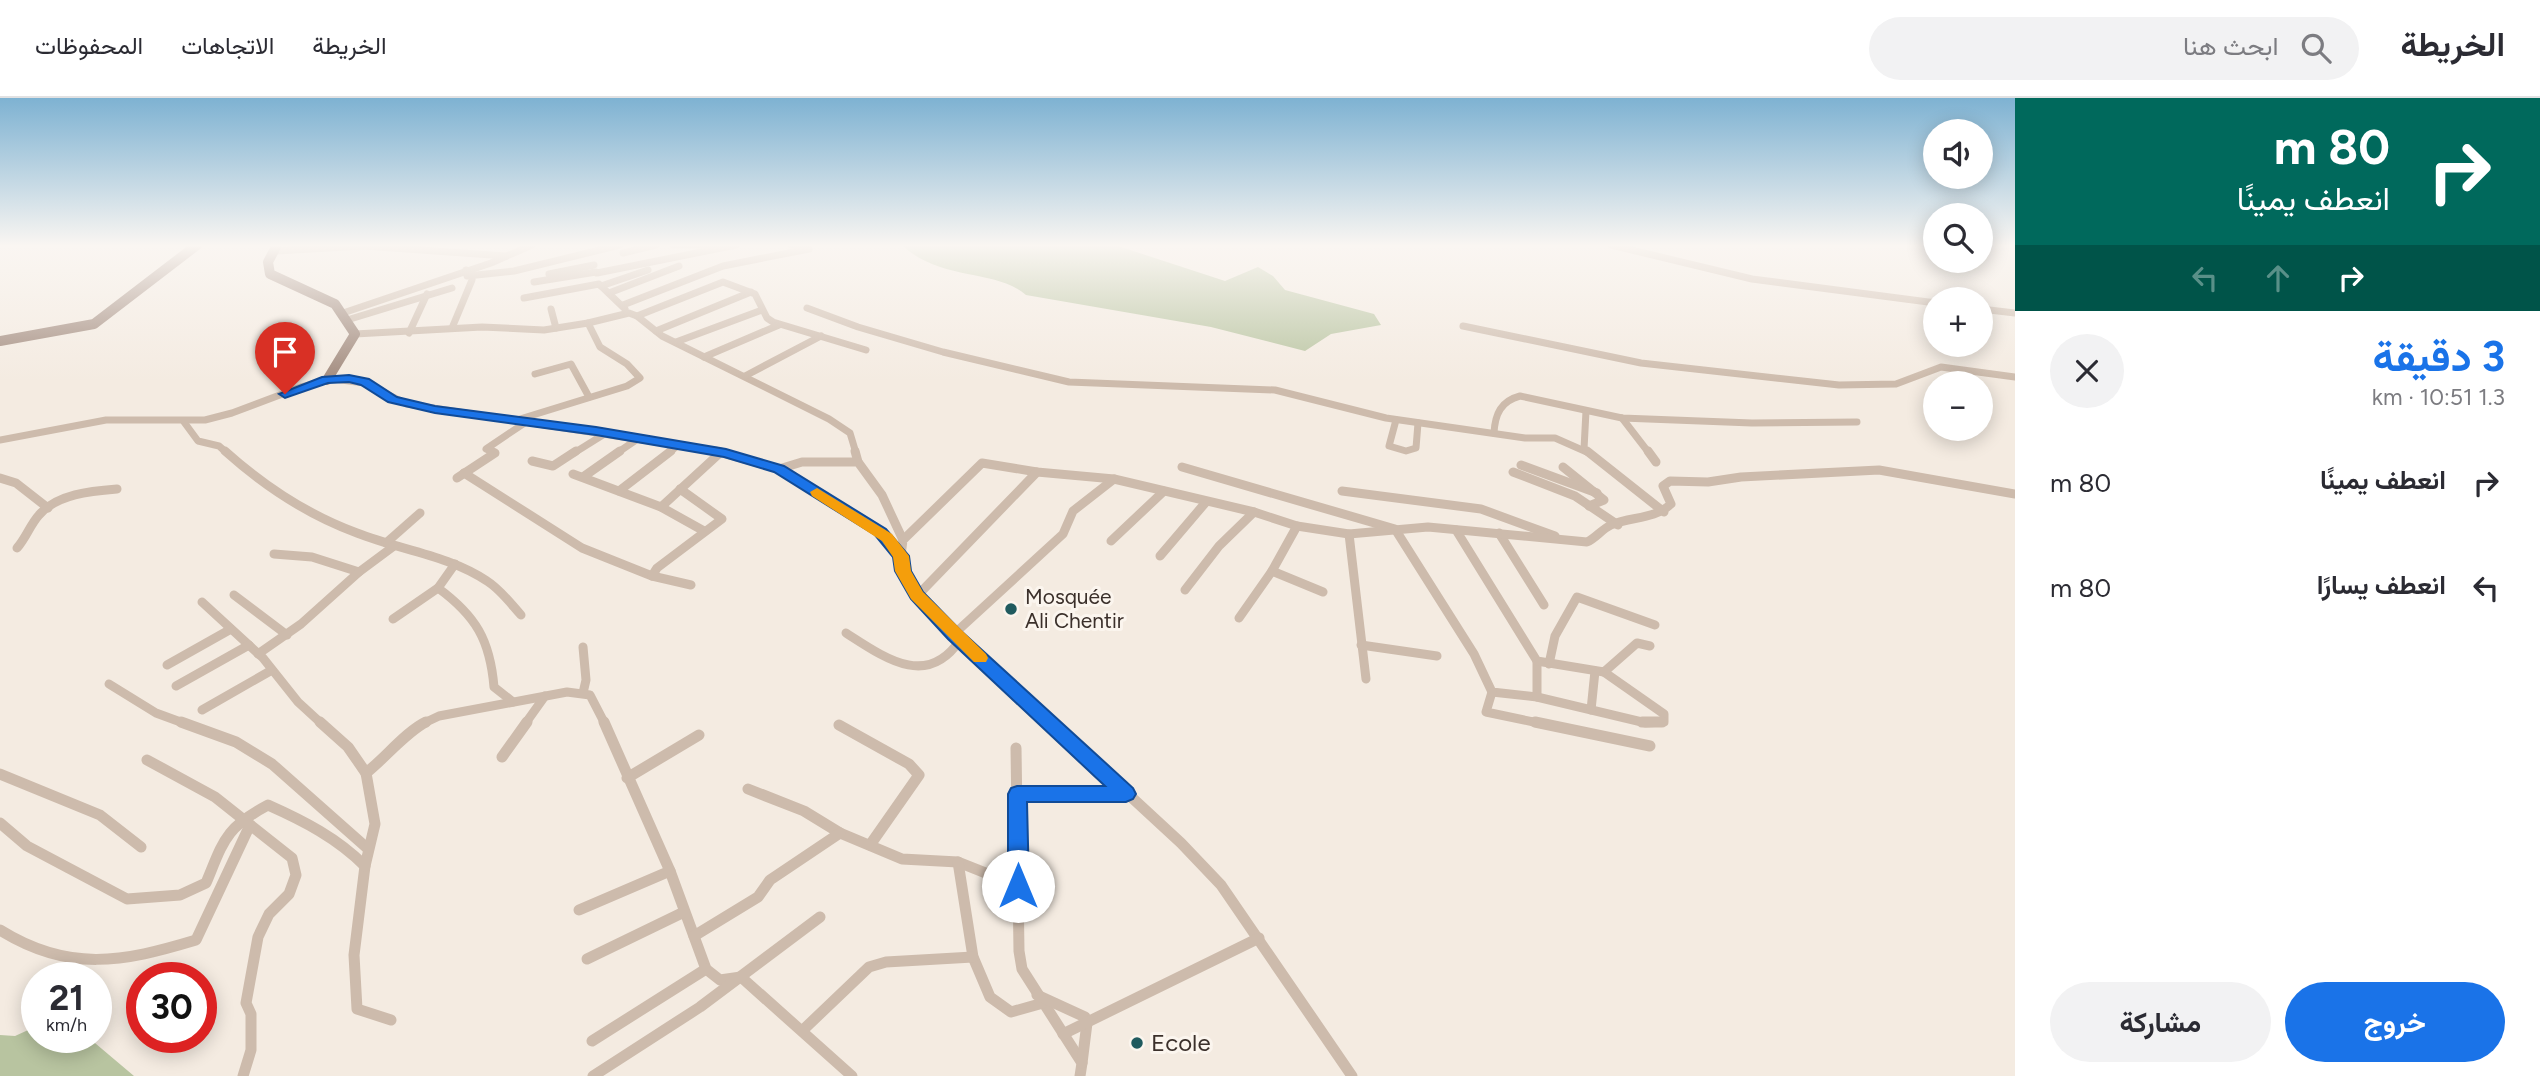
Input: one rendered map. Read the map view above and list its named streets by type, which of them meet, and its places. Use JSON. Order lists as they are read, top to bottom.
{
  "places": ["Mosquée Ali Chentir", "Ecole"],
  "page": {
    "header": "الخريطة",
    "search": "ابحث هنا",
    "nav": ["الخريطة", "الاتجاهات", "المحفوظات"],
    "turn": ["80 m", "انعطف يمينًا"],
    "map_buttons": ["+", "−"],
    "heading": ["3 دقيقة", "1.3 km · 10:51"],
    "list": [
      {
        "name": "انعطف يمينًا",
        "value": "80 m"
      },
      {
        "name": "انعطف يسارًا",
        "value": "80 m"
      }
    ],
    "speed": "21 km/h",
    "limit": "30",
    "buttons": ["خروج", "مشاركة"]
  }
}
